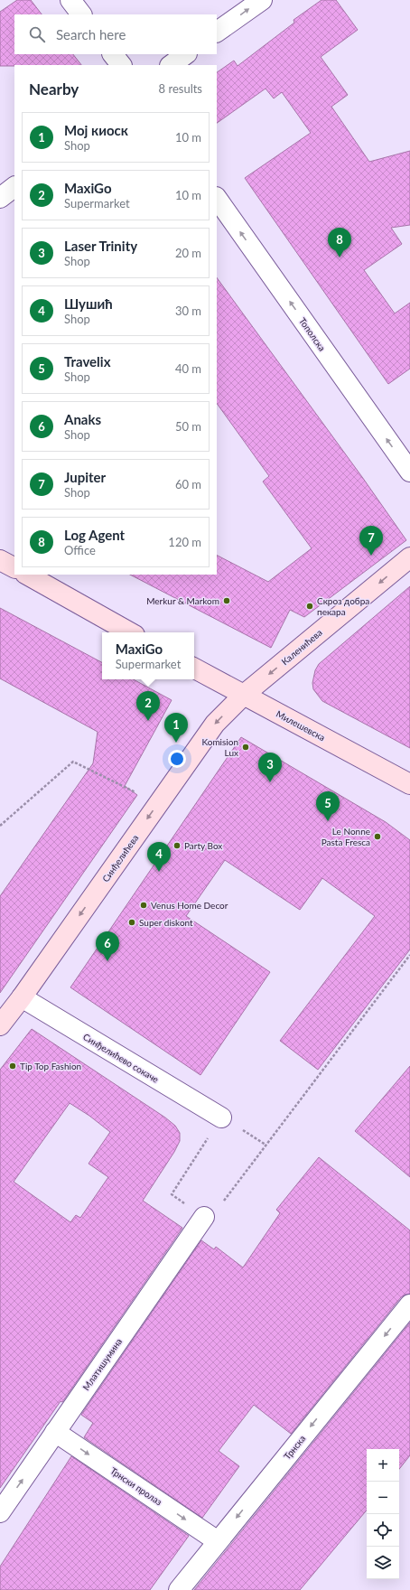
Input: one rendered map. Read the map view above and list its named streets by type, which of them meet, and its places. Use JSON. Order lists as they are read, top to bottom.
{
  "streets": {
    "main road": ["Каленићева", "Милешевска", "Синђелићева"],
    "street": [
      "Тополска",
      "Синђелићево сокаче",
      "Млатишумина",
      "Трнска",
      "Трнски пролаз"
    ]
  },
  "crossings": [
    ["Каленићева", "Милешевска"],
    ["Каленићева", "Синђелићева"],
    ["Милешевска", "Синђелићева"],
    ["Синђелићева", "Синђелићево сокаче"],
    ["Млатишумина", "Трнски пролаз"],
    ["Трнска", "Трнски пролаз"]
  ],
  "one_way": [
    "Тополска",
    "Каленићева",
    "Синђелићева",
    "Трнска",
    "Трнски пролаз"
  ],
  "places": [
    "Merkur & Markom",
    "Скроз добра пекара",
    "Komision Lux",
    "Le Nonne Pasta Fresca",
    "Party Box",
    "Venus Home Decor",
    "Super diskont",
    "Tip Top Fashion"
  ],
  "page": {
    "search": "Search here",
    "heading": ["Nearby", "8 results"],
    "list": [
      {
        "mark": "1",
        "name": "Мој киоск",
        "note": "Shop",
        "value": "10 m"
      },
      {
        "mark": "2",
        "name": "MaxiGo",
        "note": "Supermarket",
        "value": "10 m"
      },
      {
        "mark": "3",
        "name": "Laser Trinity",
        "note": "Shop",
        "value": "20 m"
      },
      {
        "mark": "4",
        "name": "Шушић",
        "note": "Shop",
        "value": "30 m"
      },
      {
        "mark": "5",
        "name": "Travelix",
        "note": "Shop",
        "value": "40 m"
      },
      {
        "mark": "6",
        "name": "Anaks",
        "note": "Shop",
        "value": "50 m"
      },
      {
        "mark": "7",
        "name": "Jupiter",
        "note": "Shop",
        "value": "60 m"
      },
      {
        "mark": "8",
        "name": "Log Agent",
        "note": "Office",
        "value": "120 m"
      }
    ],
    "pins": [
      "8",
      "7",
      "2",
      "1",
      "3",
      "5",
      "4",
      "6"
    ],
    "popup": ["MaxiGo", "Supermarket"],
    "map_buttons": ["+", "−"]
  }
}
